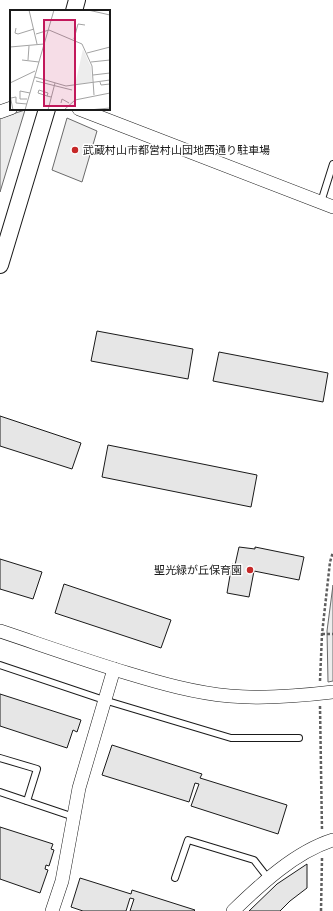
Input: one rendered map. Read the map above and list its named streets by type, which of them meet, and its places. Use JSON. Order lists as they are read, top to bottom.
{
  "places": ["武蔵村山市都営村山団地西通り駐車場", "聖光緑が丘保育園"]
}
